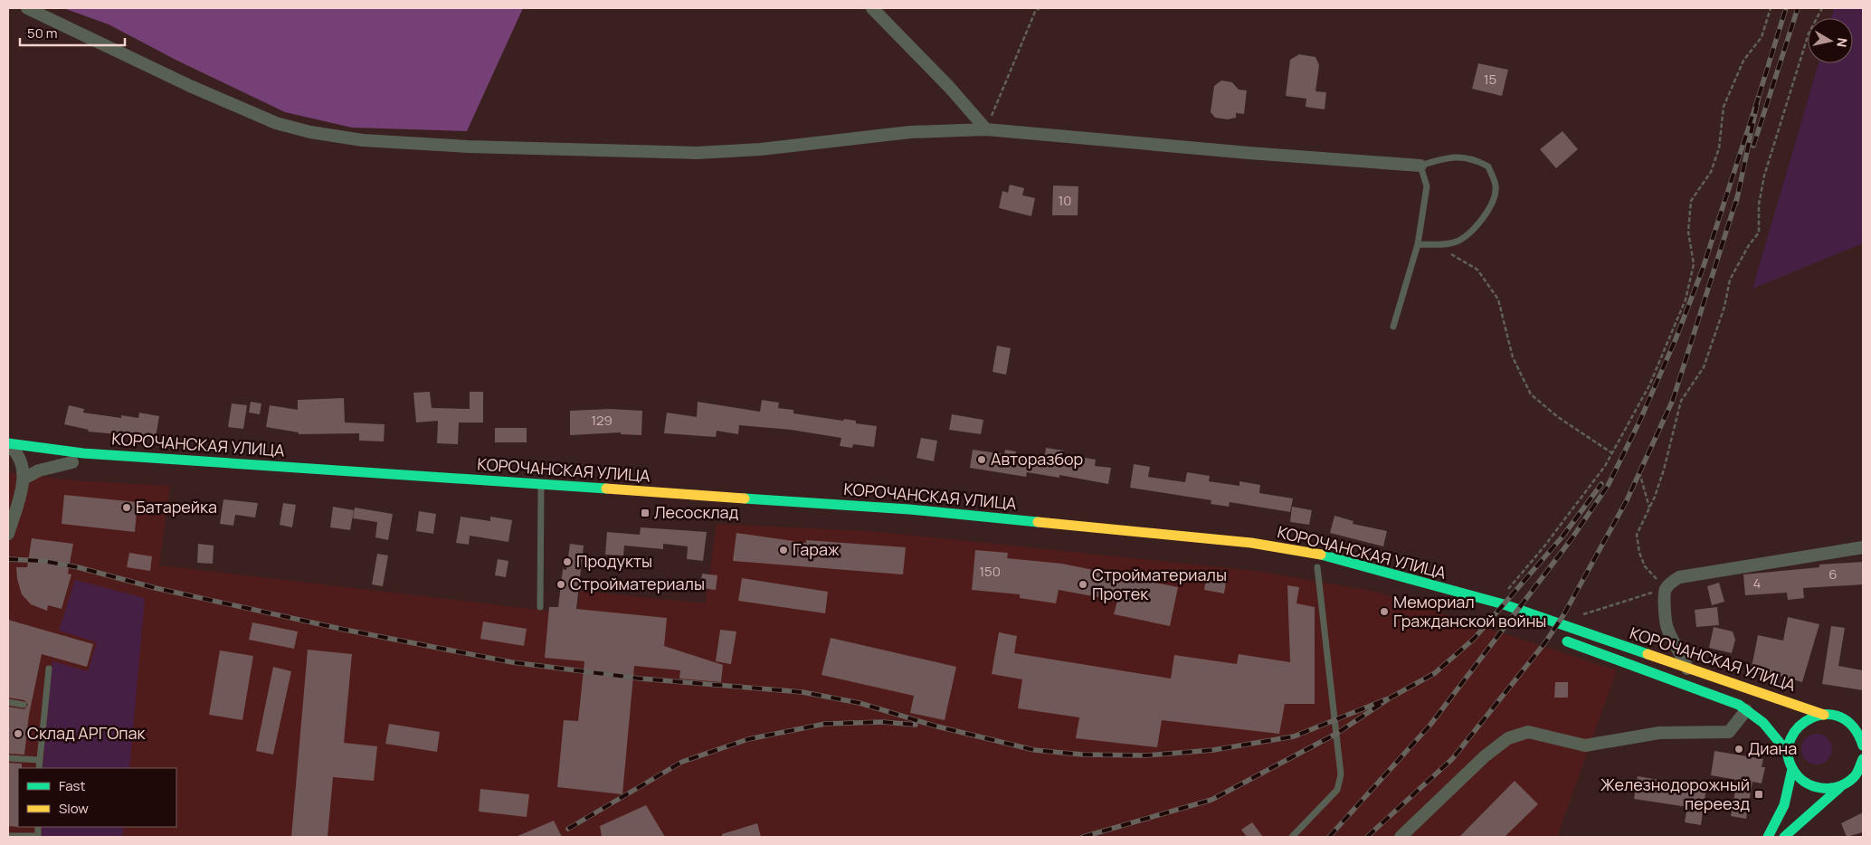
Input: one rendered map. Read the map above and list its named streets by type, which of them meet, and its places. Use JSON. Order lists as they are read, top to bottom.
{
  "streets": {
    "main road": ["КОРОЧАНСКАЯ УЛИЦА"]
  },
  "places": {
    "other": [
      "Авторазбор",
      "Батарейка",
      "Гараж",
      "Продукты",
      "Стройматериалы",
      "Стройматериалы Протек",
      "Мемориал Гражданской войны",
      "Склад АРГОпак",
      "Диана"
    ],
    "transit": ["Лесосклад", "Железнодорожный переезд"]
  },
  "house_numbers": [
    "15",
    "10",
    "129",
    "150",
    "6",
    "4"
  ],
  "legend": ["Fast", "Slow"],
  "scale_bar": "50 m",
  "north": "right"
}
